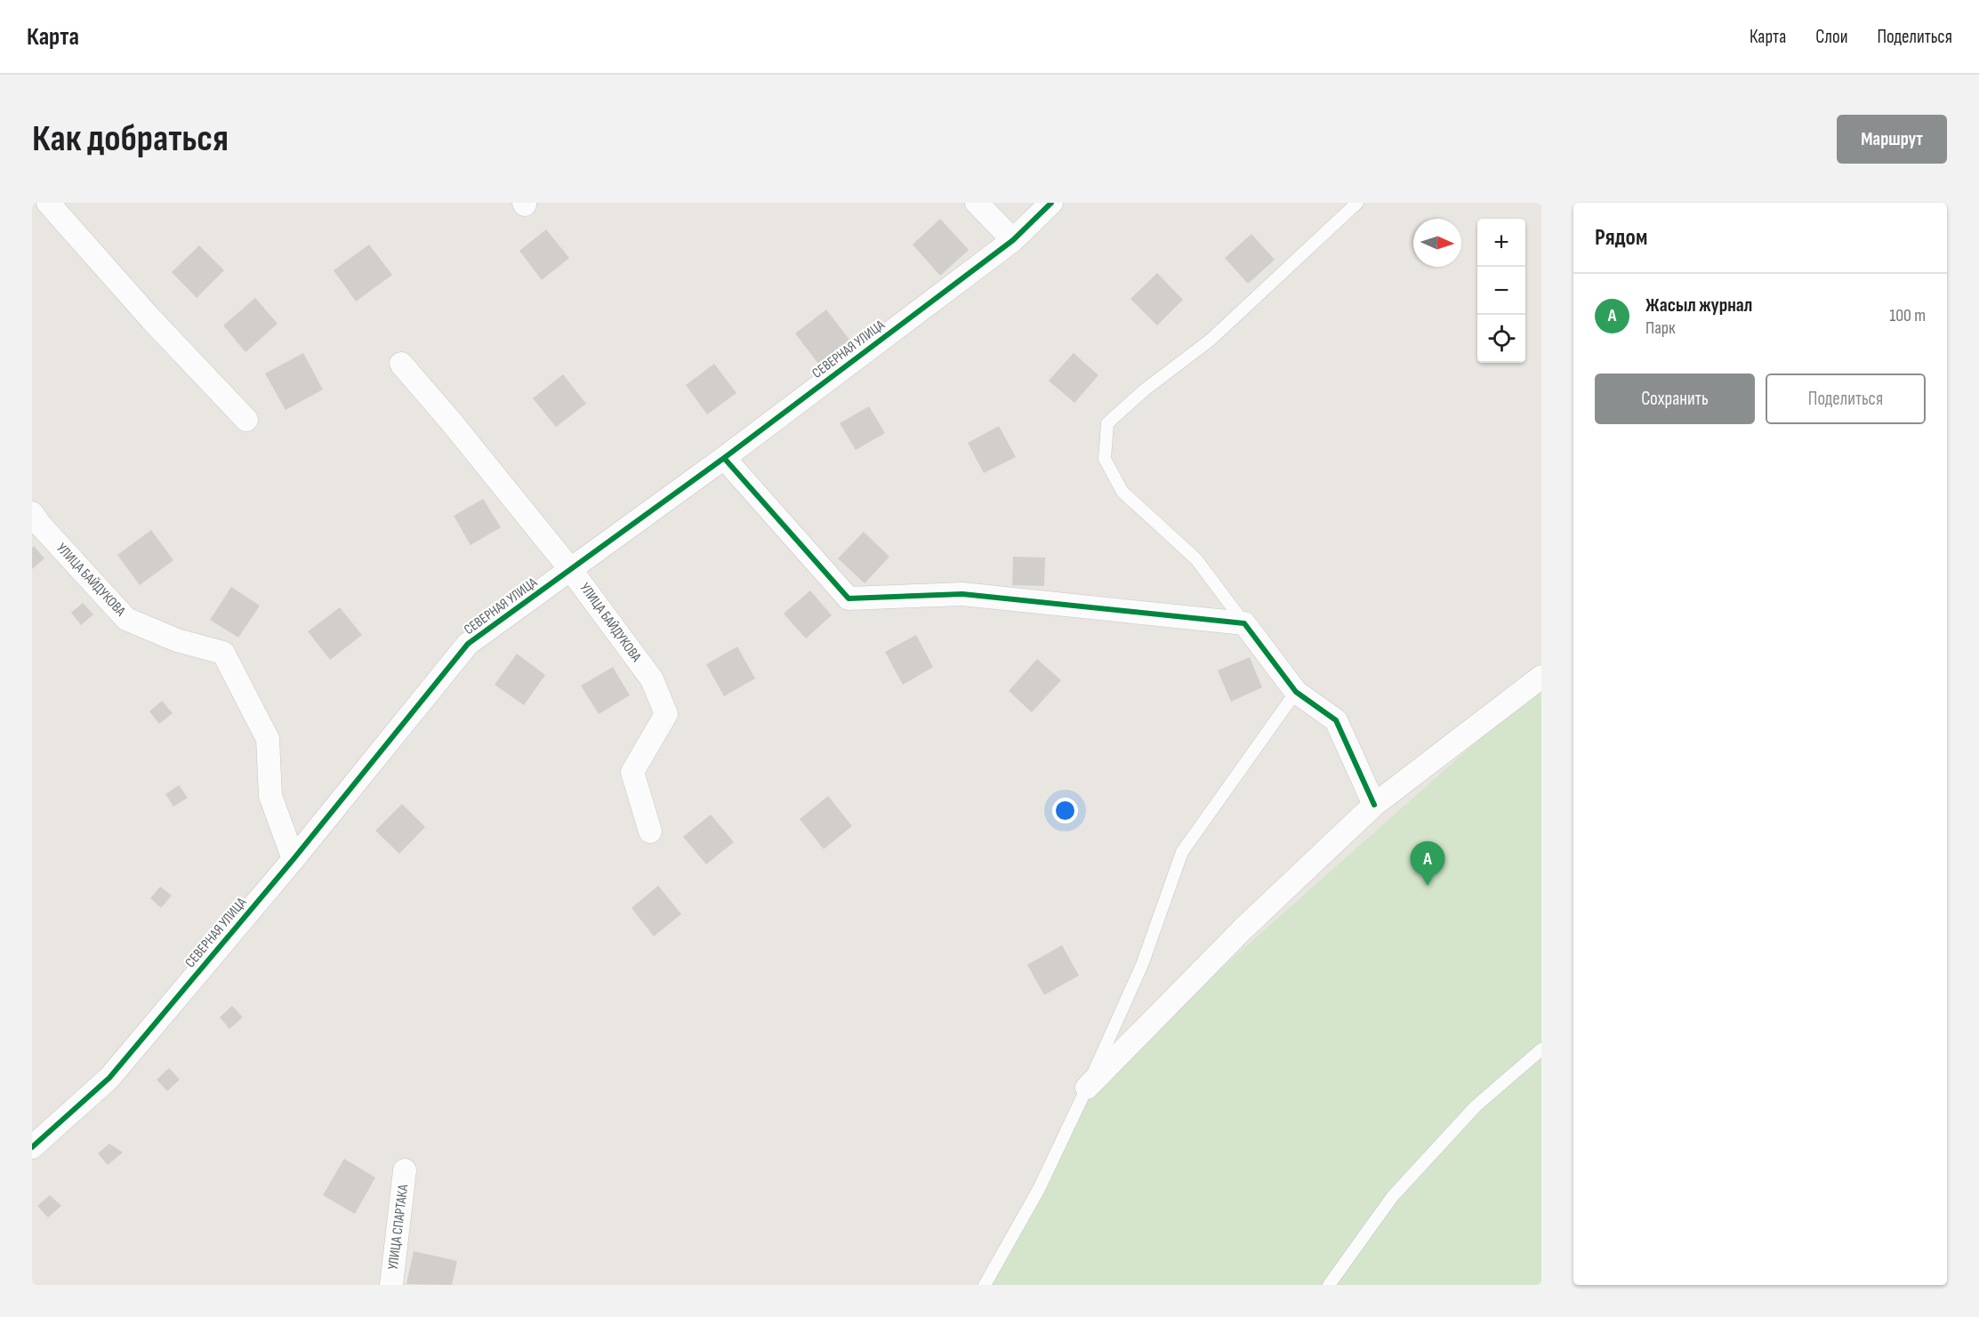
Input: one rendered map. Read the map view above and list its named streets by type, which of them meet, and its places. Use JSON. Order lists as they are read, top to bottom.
{
  "streets": {
    "street": ["СЕВЕРНАЯ УЛИЦА", "УЛИЦА БАЙДУКОВА", "УЛИЦА СПАРТАКА"]
  },
  "crossings": [
    ["СЕВЕРНАЯ УЛИЦА", "УЛИЦА БАЙДУКОВА"]
  ],
  "north": "right",
  "page": {
    "header": "Карта",
    "nav": ["Карта", "Слои", "Поделиться"],
    "buttons": [
      "Маршрут",
      ["Сохранить", "Поделиться"]
    ],
    "title": "Как добраться",
    "heading": "Рядом",
    "map_buttons": ["+", "−"],
    "list": [
      {
        "mark": "A",
        "name": "Жасыл журнал",
        "note": "Парк",
        "value": "100 m"
      }
    ],
    "pins": "A"
  }
}
